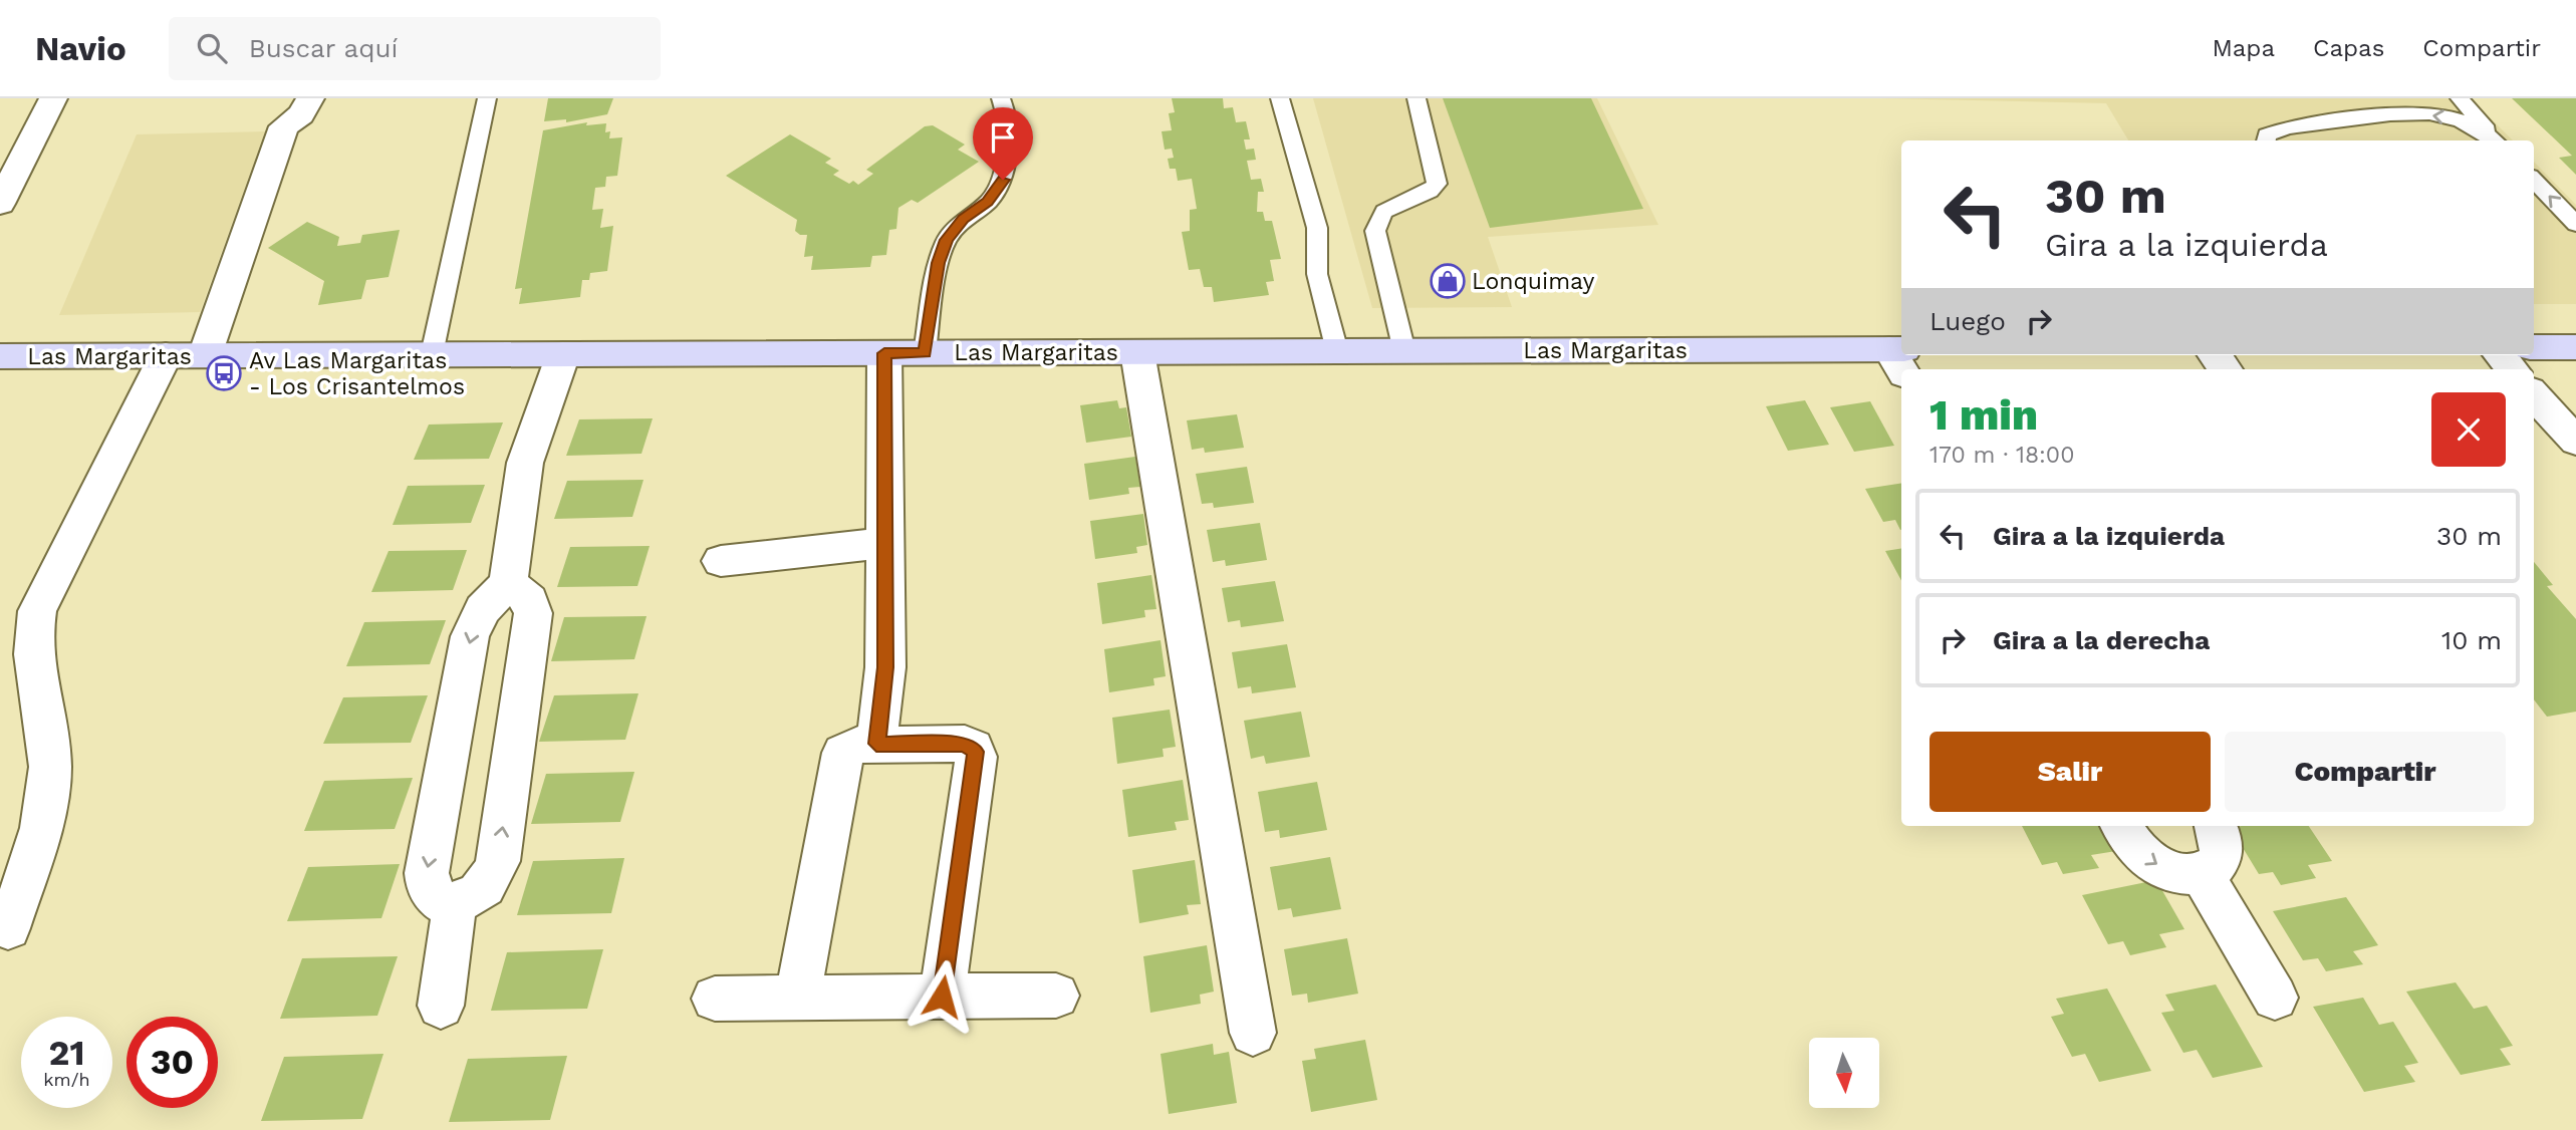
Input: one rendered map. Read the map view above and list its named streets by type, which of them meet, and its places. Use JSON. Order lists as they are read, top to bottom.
{
  "streets": {
    "street": ["Las Margaritas"]
  },
  "places": {
    "shop": ["Lonquimay"],
    "bus stop": ["Av Las Margaritas - Los Crisantelmos"]
  },
  "north": "bottom",
  "page": {
    "header": "Navio",
    "search": "Buscar aquí",
    "nav": ["Mapa", "Capas", "Compartir"],
    "turn": ["30 m", "Gira a la izquierda"],
    "then": "Luego",
    "heading": ["1 min", "170 m · 18:00"],
    "list": [
      {
        "name": "Gira a la izquierda",
        "value": "30 m"
      },
      {
        "name": "Gira a la derecha",
        "value": "10 m"
      }
    ],
    "buttons": ["Salir", "Compartir"],
    "speed": "21 km/h",
    "limit": "30"
  }
}
